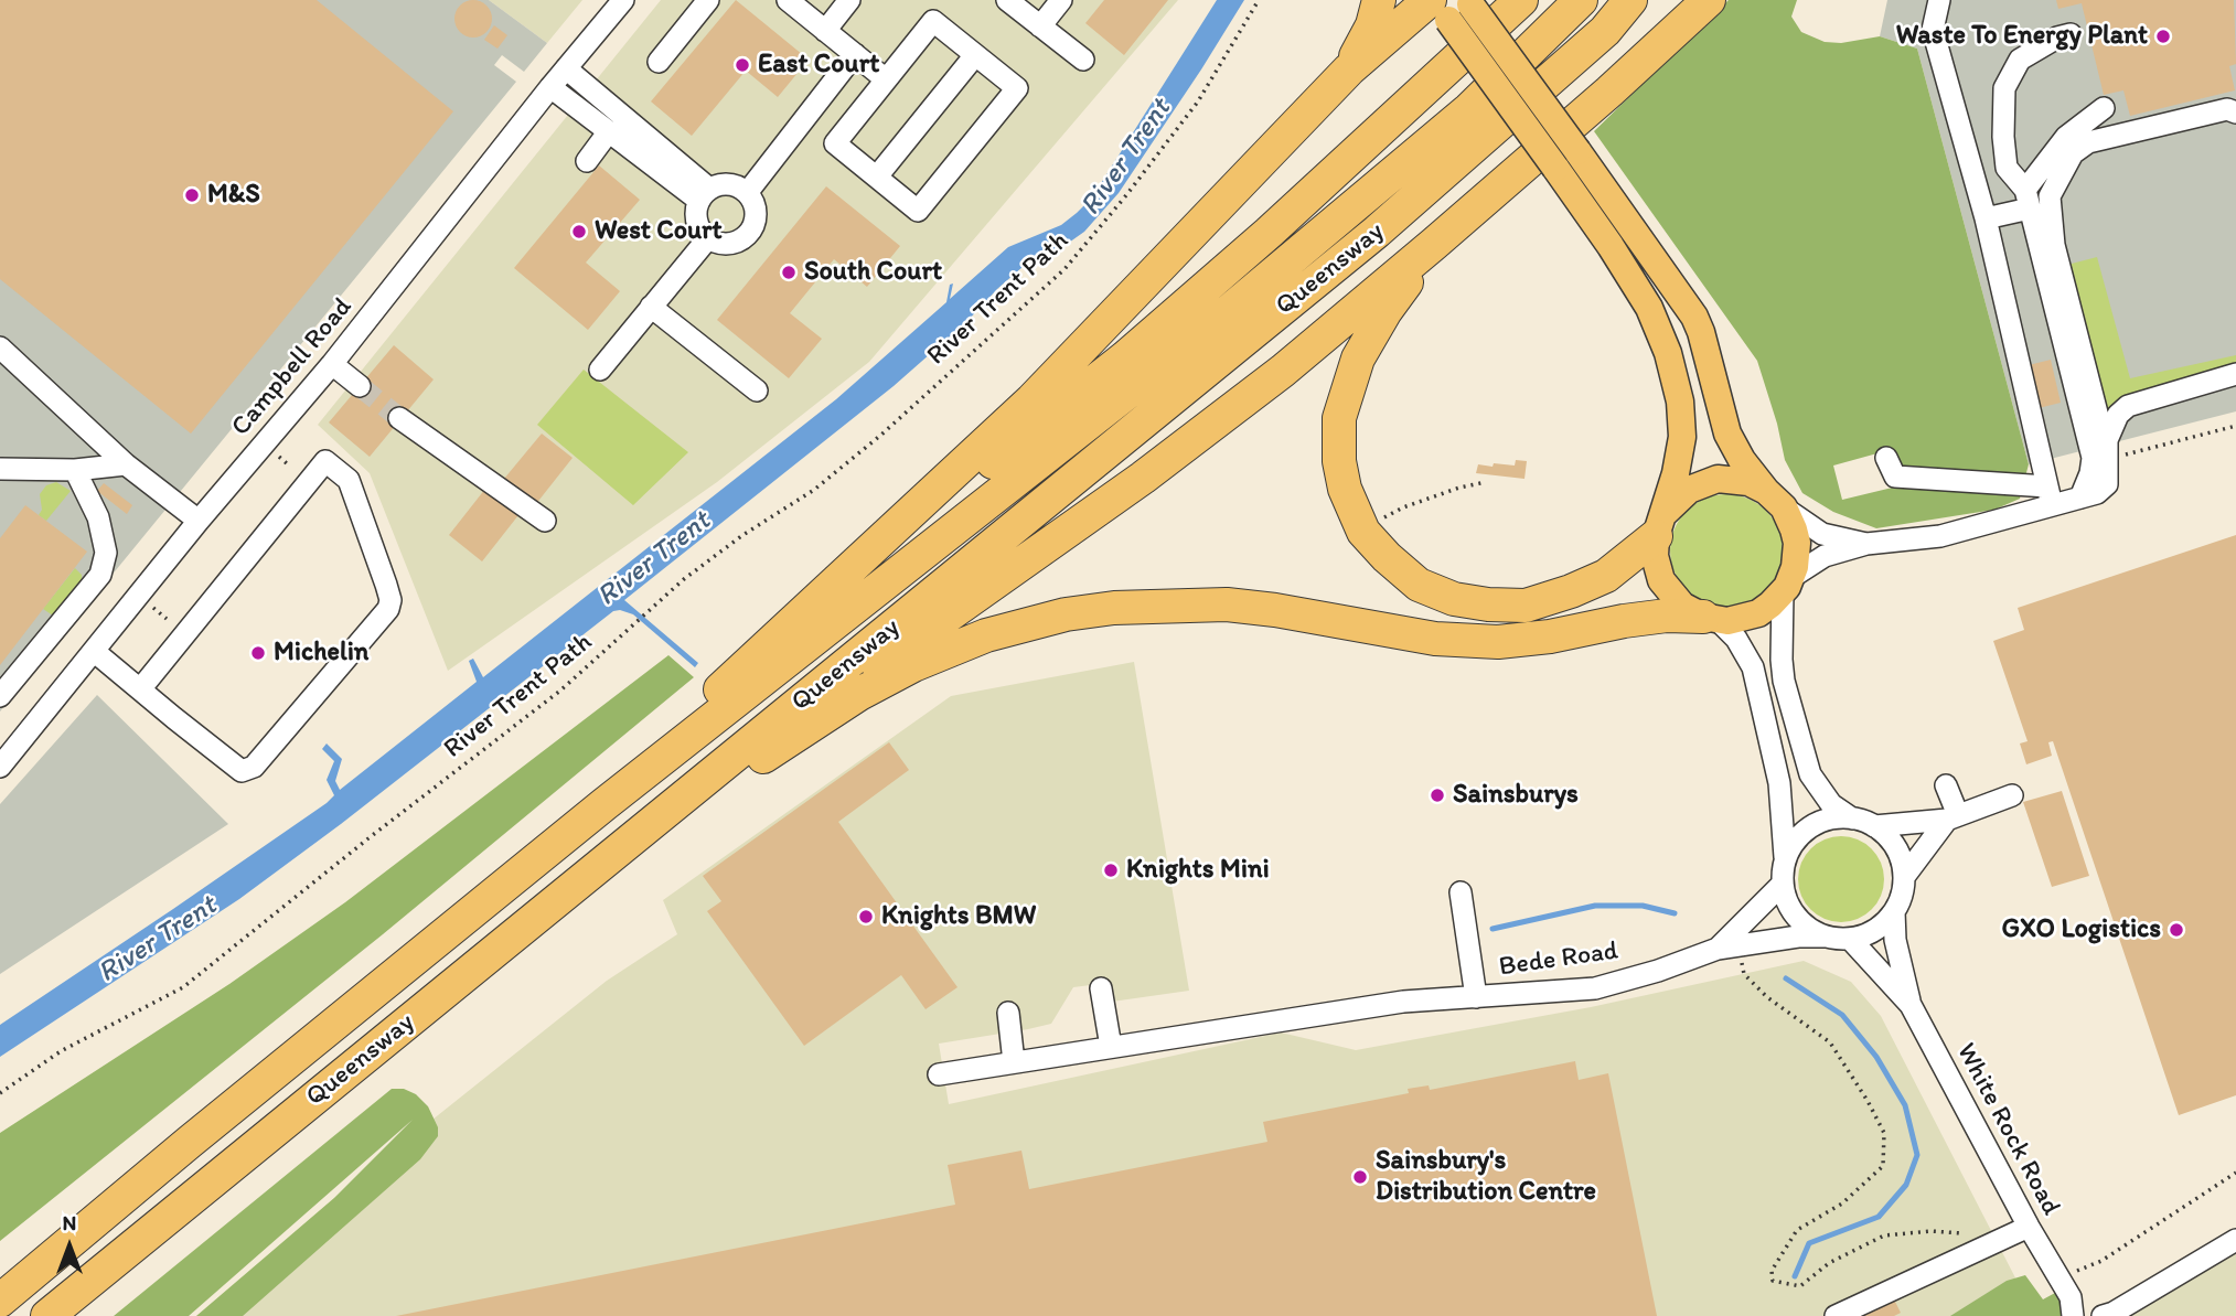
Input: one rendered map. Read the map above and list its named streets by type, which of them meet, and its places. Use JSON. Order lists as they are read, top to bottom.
{
  "streets": {
    "highway": ["Queensway"],
    "street": ["Campbell Road", "Bede Road", "White Rock Road"],
    "path": ["River Trent Path"]
  },
  "crossings": [
    ["Bede Road", "White Rock Road"]
  ],
  "water": ["River Trent"],
  "places": [
    "Waste To Energy Plant",
    "East Court",
    "M&S",
    "West Court",
    "South Court",
    "Michelin",
    "Sainsburys",
    "Knights Mini",
    "Knights BMW",
    "GXO Logistics",
    "Sainsbury's Distribution Centre"
  ],
  "north": "top"
}
